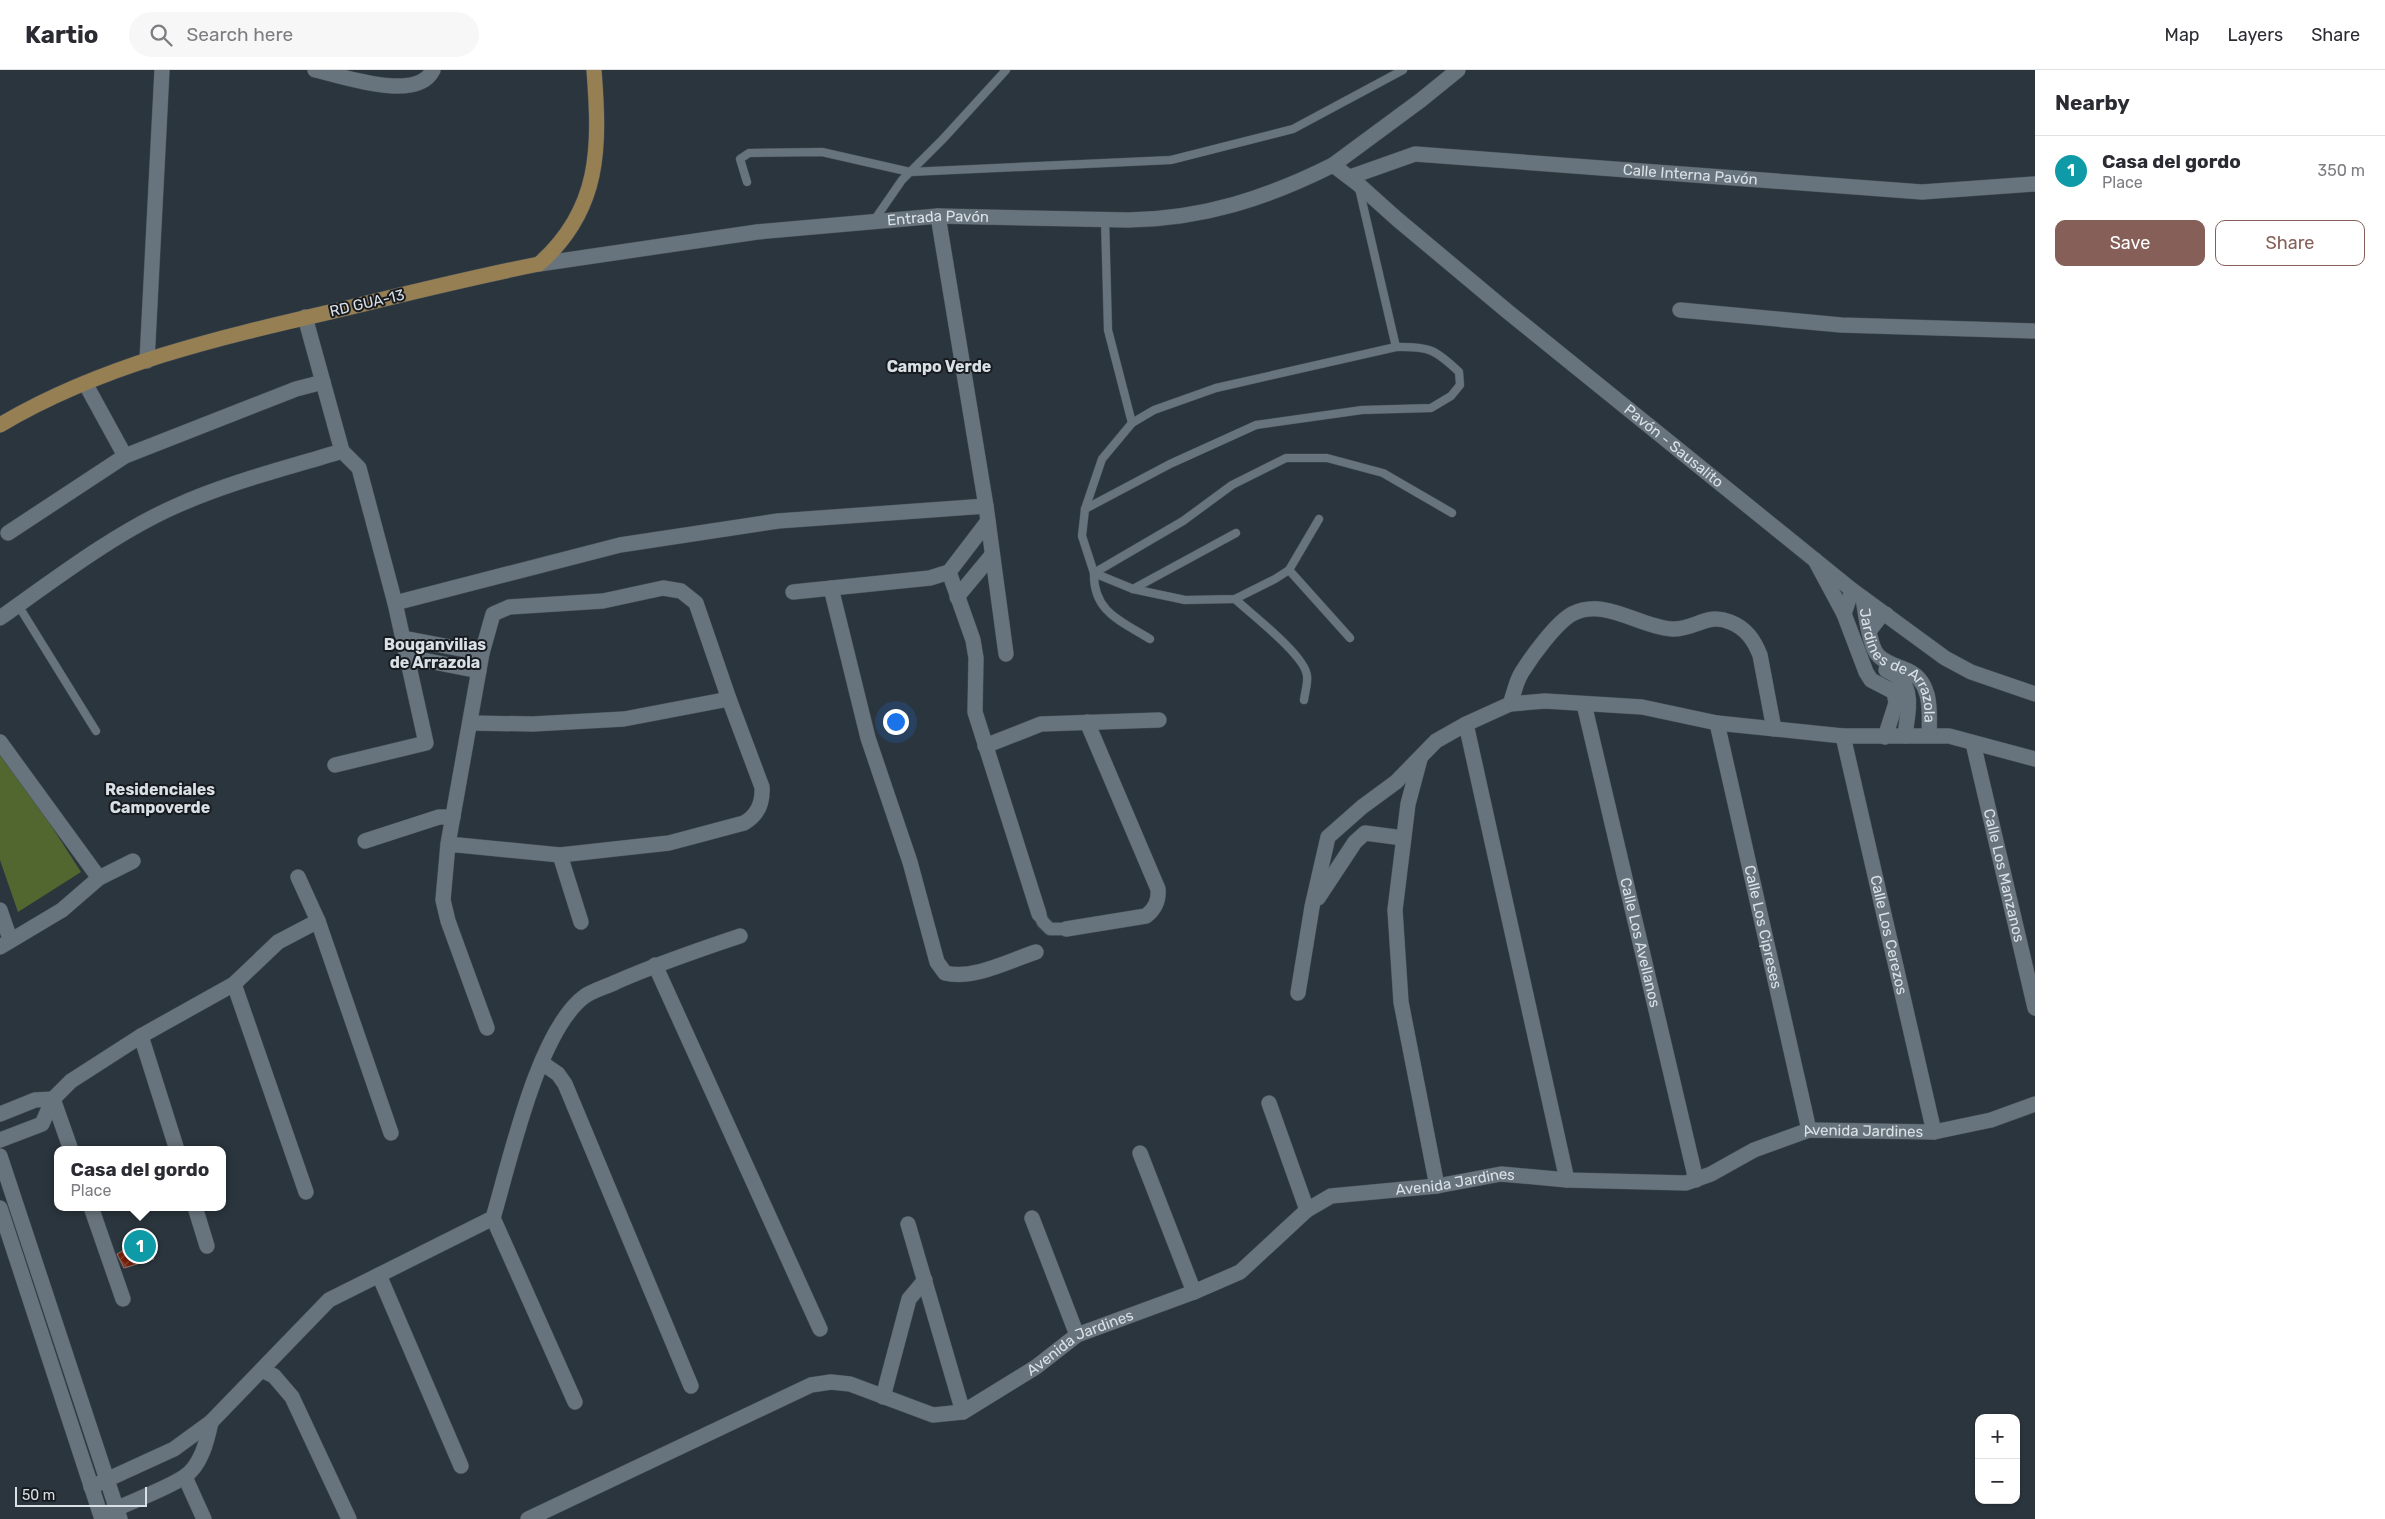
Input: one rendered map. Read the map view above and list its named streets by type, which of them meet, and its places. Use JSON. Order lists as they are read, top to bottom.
{
  "streets": {
    "main road": ["RD GUA-13"],
    "street": [
      "Calle Interna Pavón",
      "Entrada Pavón",
      "Pavón - Sausalito",
      "Jardines de Arrazola",
      "Calle Los Manzanos",
      "Calle Los Cipreses",
      "Calle Los Cerezos",
      "Calle Los Avellanos",
      "Avenida Jardines"
    ]
  },
  "crossings": [
    ["Calle Interna Pavón", "Pavón - Sausalito"],
    ["Entrada Pavón", "RD GUA-13"],
    ["Entrada Pavón", "Pavón - Sausalito"],
    ["Pavón - Sausalito", "Jardines de Arrazola"],
    ["Calle Los Cipreses", "Avenida Jardines"],
    ["Calle Los Cerezos", "Avenida Jardines"],
    ["Calle Los Avellanos", "Avenida Jardines"]
  ],
  "districts": ["Campo Verde", "Bouganvilias de Arrazola", "Residenciales Campoverde"],
  "scale_bar": "50 m",
  "page": {
    "header": "Kartio",
    "search": "Search here",
    "nav": ["Map", "Layers", "Share"],
    "heading": "Nearby",
    "list": [
      {
        "mark": "1",
        "name": "Casa del gordo",
        "note": "Place",
        "value": "350 m"
      }
    ],
    "buttons": ["Save", "Share"],
    "popup": ["Casa del gordo", "Place"],
    "pins": "1",
    "map_buttons": ["+", "−"],
    "scale": "50 m"
  }
}
